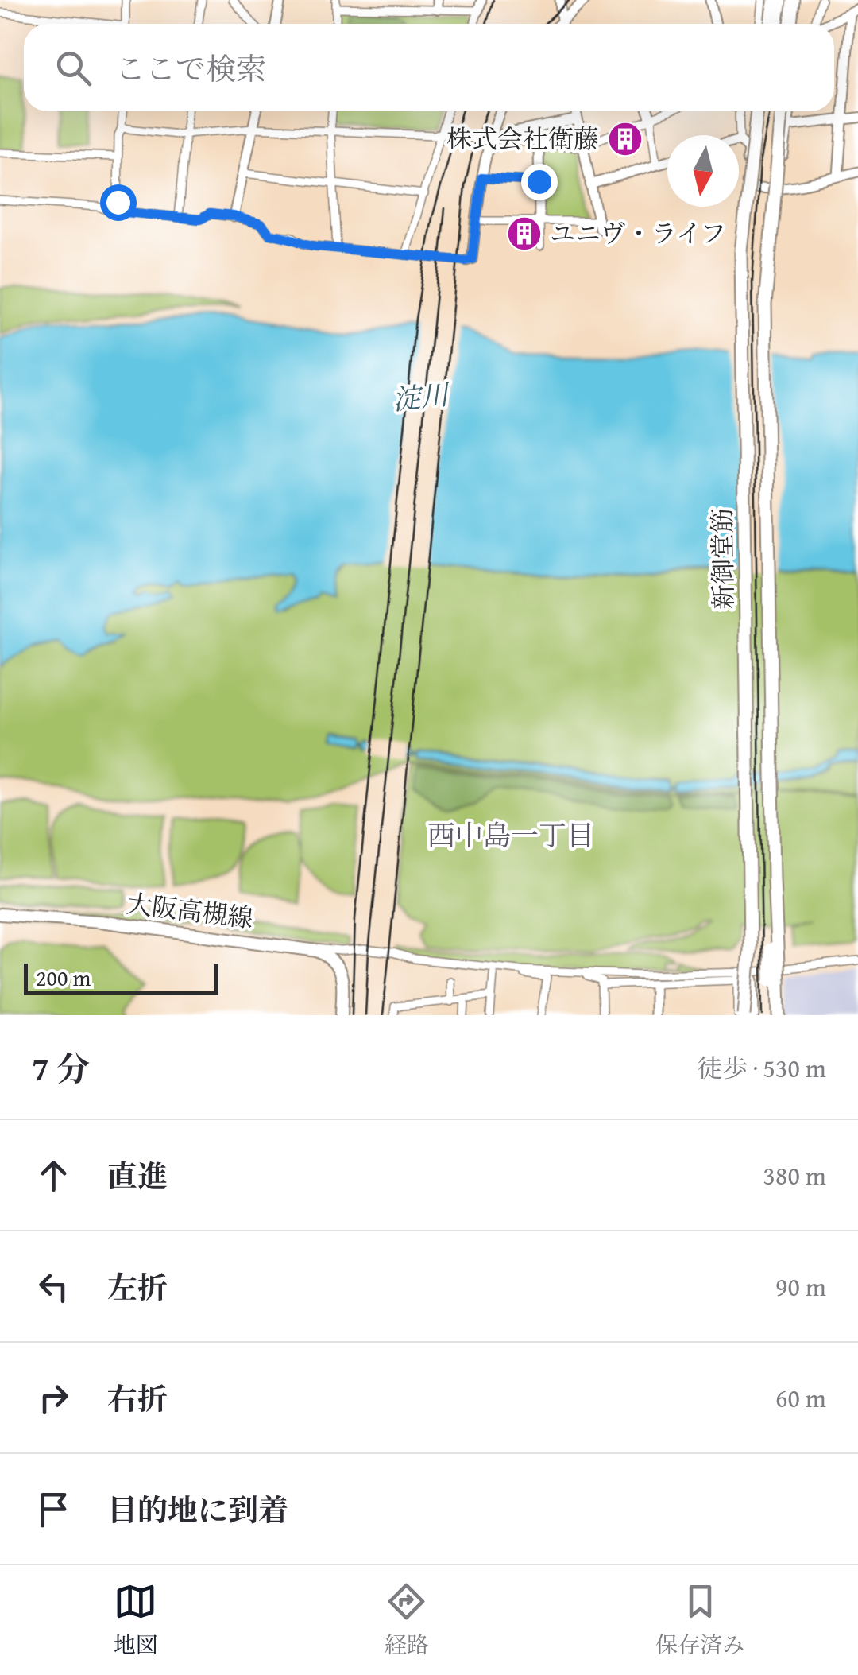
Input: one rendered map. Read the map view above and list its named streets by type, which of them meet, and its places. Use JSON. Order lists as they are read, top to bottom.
{
  "streets": {
    "highway": ["新御堂筋"],
    "main road": ["大阪高槻線"]
  },
  "districts": ["西中島一丁目"],
  "water": ["淀川"],
  "places": {
    "building": ["株式会社衛藤", "ユニヴ・ライフ"]
  },
  "scale_bar": "200 m",
  "north": "bottom",
  "page": {
    "search": "ここで検索",
    "scale": "200 m",
    "heading": ["7 分", "徒歩 · 530 m"],
    "list": [
      ["直進", "380 m"],
      ["左折", "90 m"],
      ["右折", "60 m"],
      "目的地に到着"
    ],
    "nav": ["地図", "経路", "保存済み"]
  }
}
